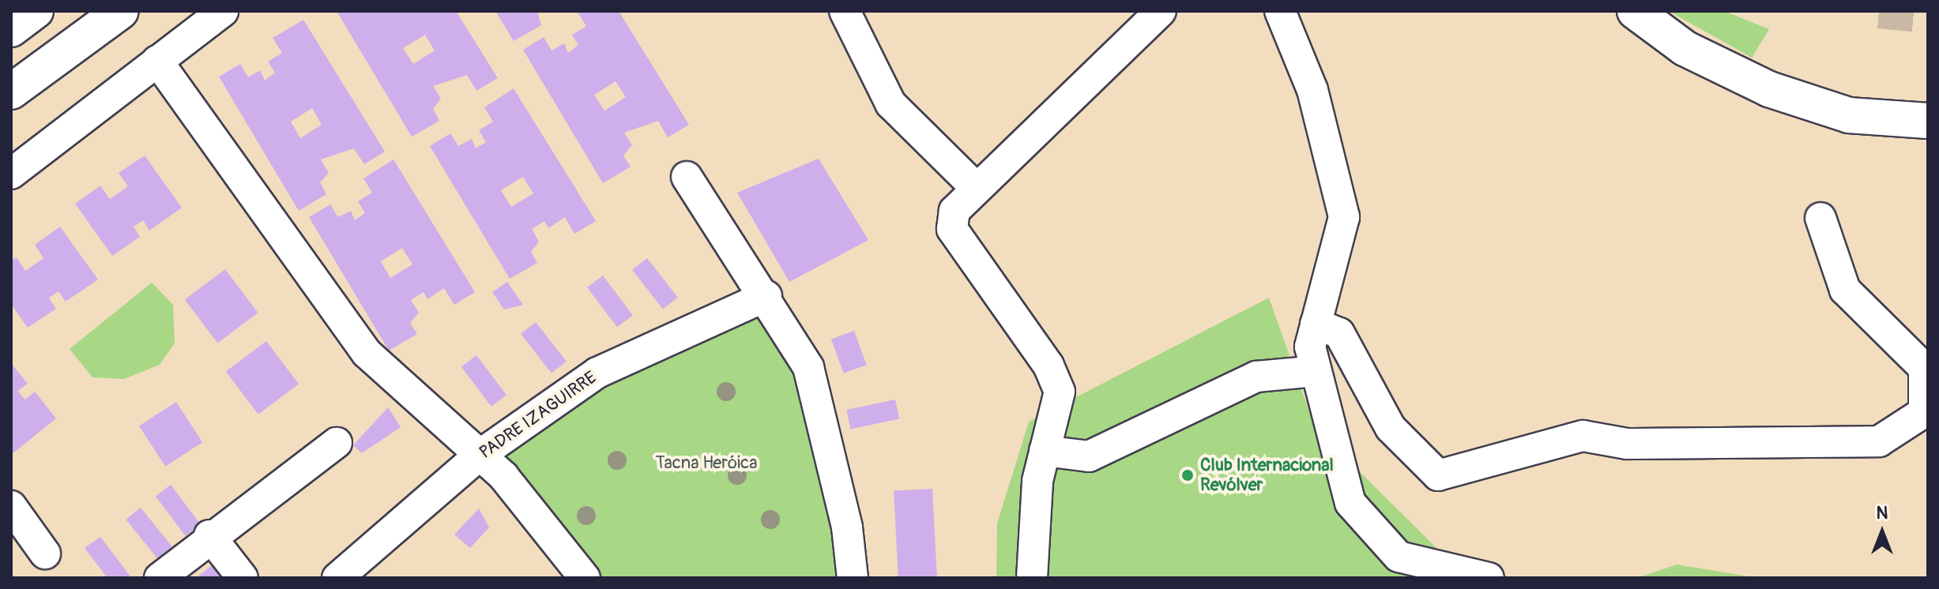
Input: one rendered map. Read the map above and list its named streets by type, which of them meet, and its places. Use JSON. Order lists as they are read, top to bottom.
{
  "streets": {
    "street": ["PADRE IZAGUIRRE"]
  },
  "parks": ["Tacna Heróica"],
  "places": ["Club Internacional Revólver"],
  "north": "top"
}
